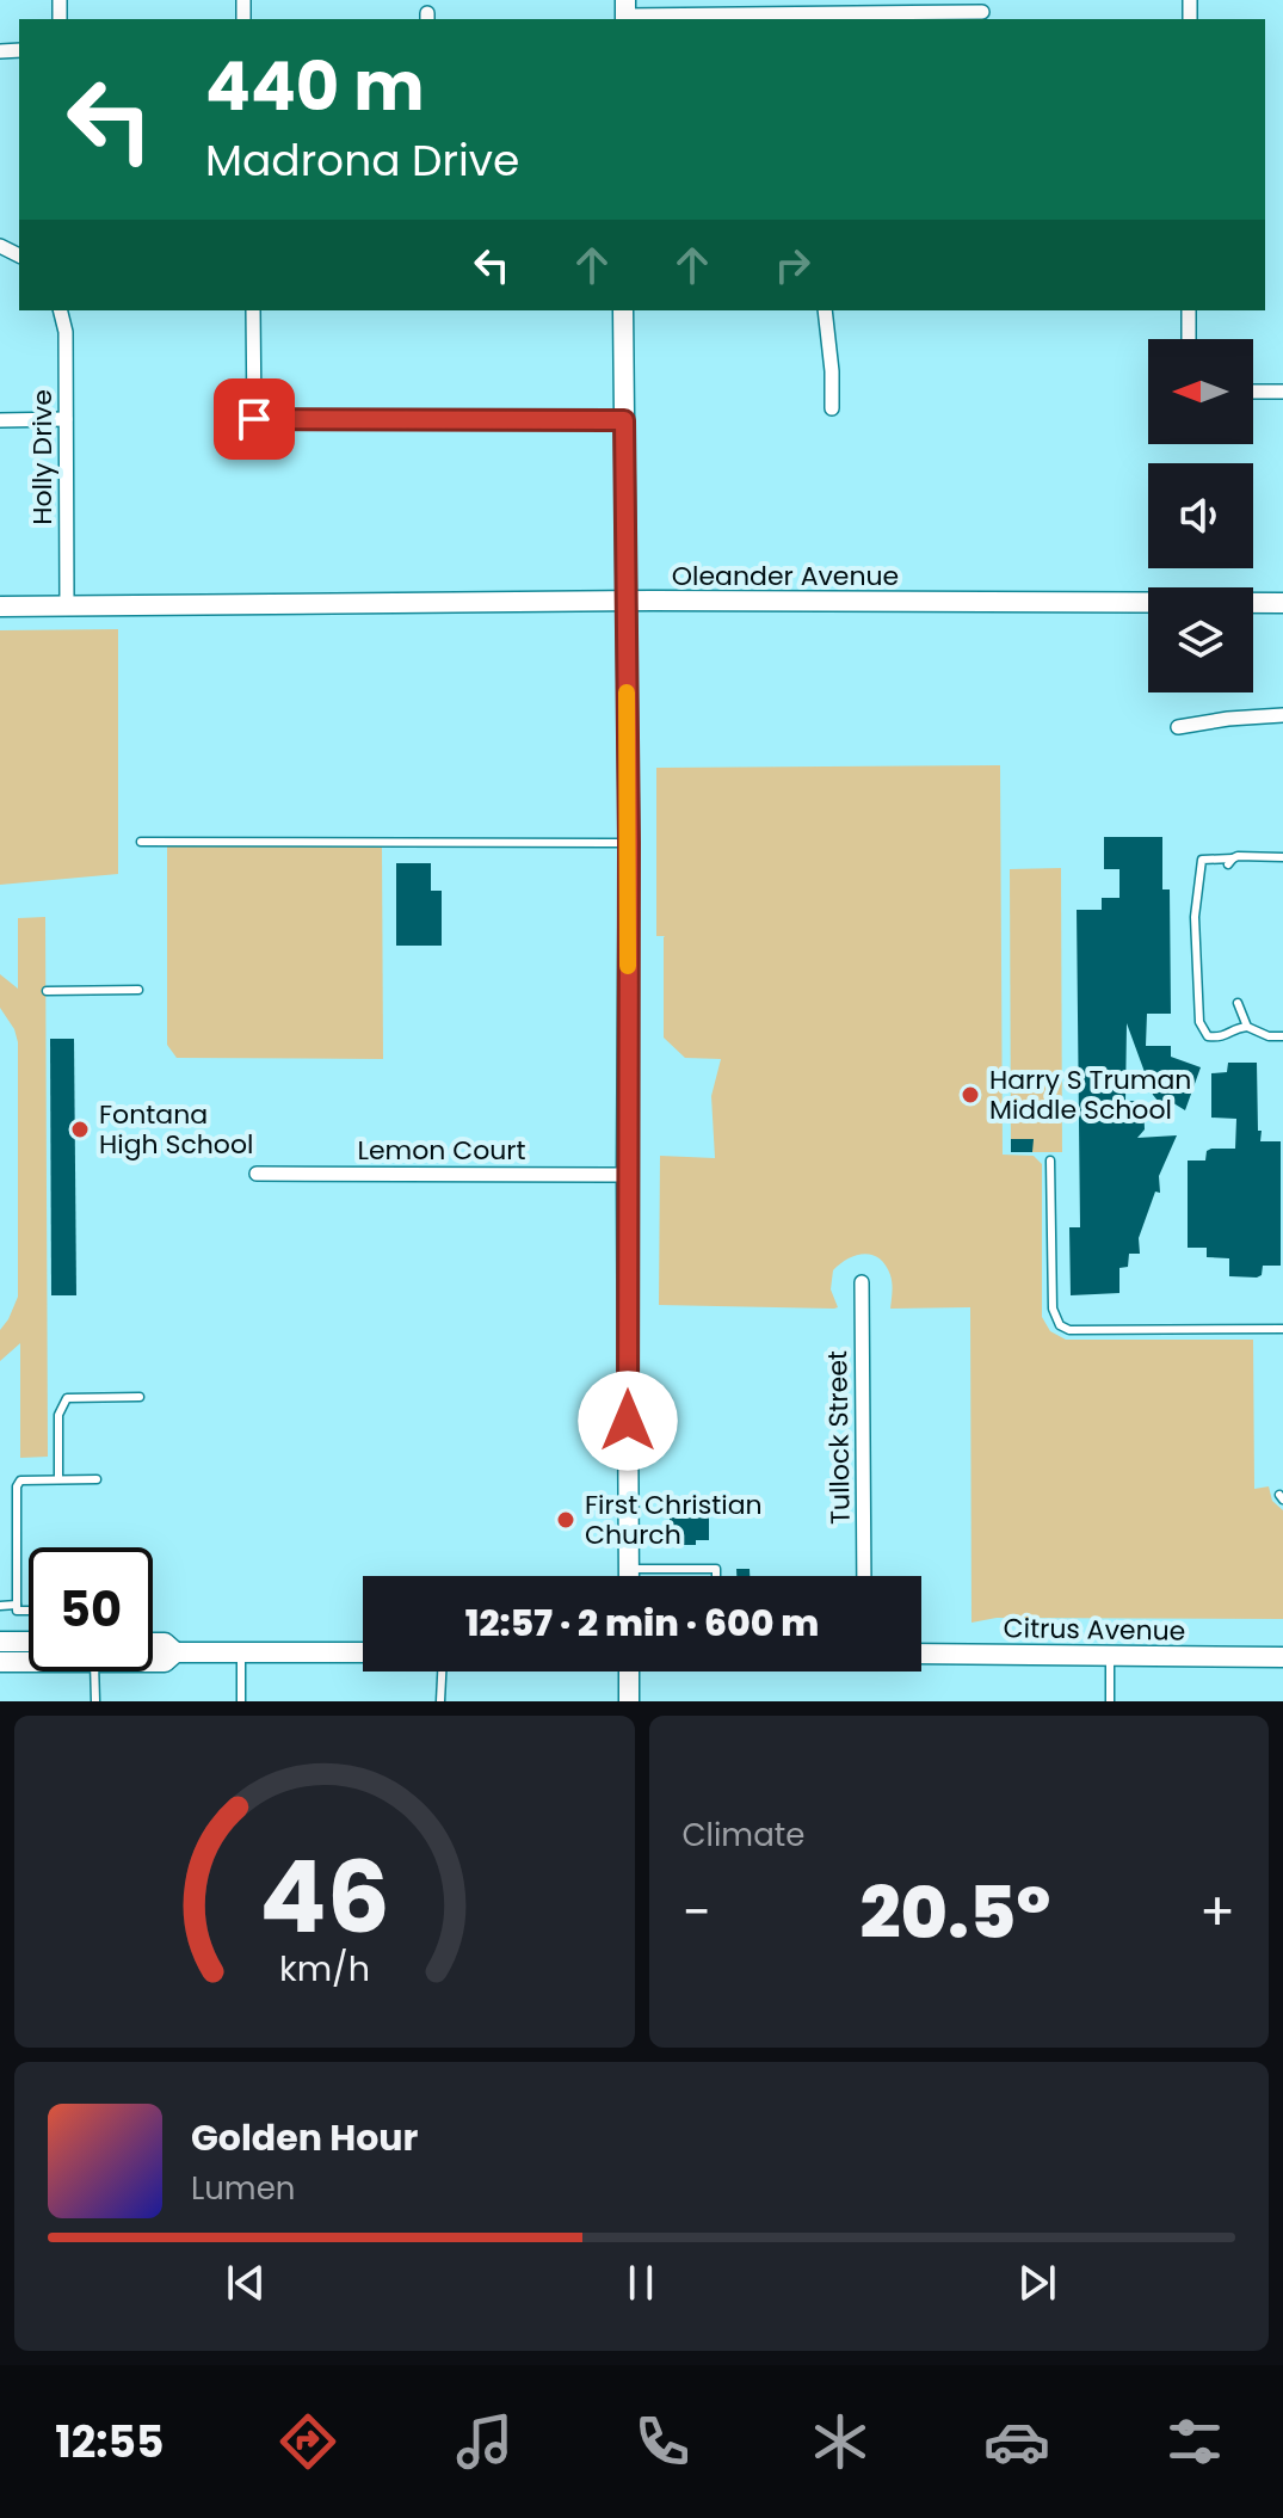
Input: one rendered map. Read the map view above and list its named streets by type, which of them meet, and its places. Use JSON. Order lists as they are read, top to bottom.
{
  "streets": {
    "main road": ["Oleander Avenue", "Citrus Avenue"],
    "street": ["Holly Drive", "Lemon Court", "Tullock Street"]
  },
  "crossings": [
    ["Holly Drive", "Oleander Avenue"]
  ],
  "places": ["Harry S Truman Middle School", "Fontana High School", "First Christian Church"],
  "north": "left",
  "page": {
    "turn": ["440 m", "Madrona Drive"],
    "limit": "50",
    "trip": "12:57 · 2 min · 600 m",
    "tile": "Climate",
    "heat": ["−", "20.5°", "+"],
    "song": ["Golden Hour", "Lumen"],
    "tabs": "12:55",
    "gauge": ["46", "km/h"]
  }
}
